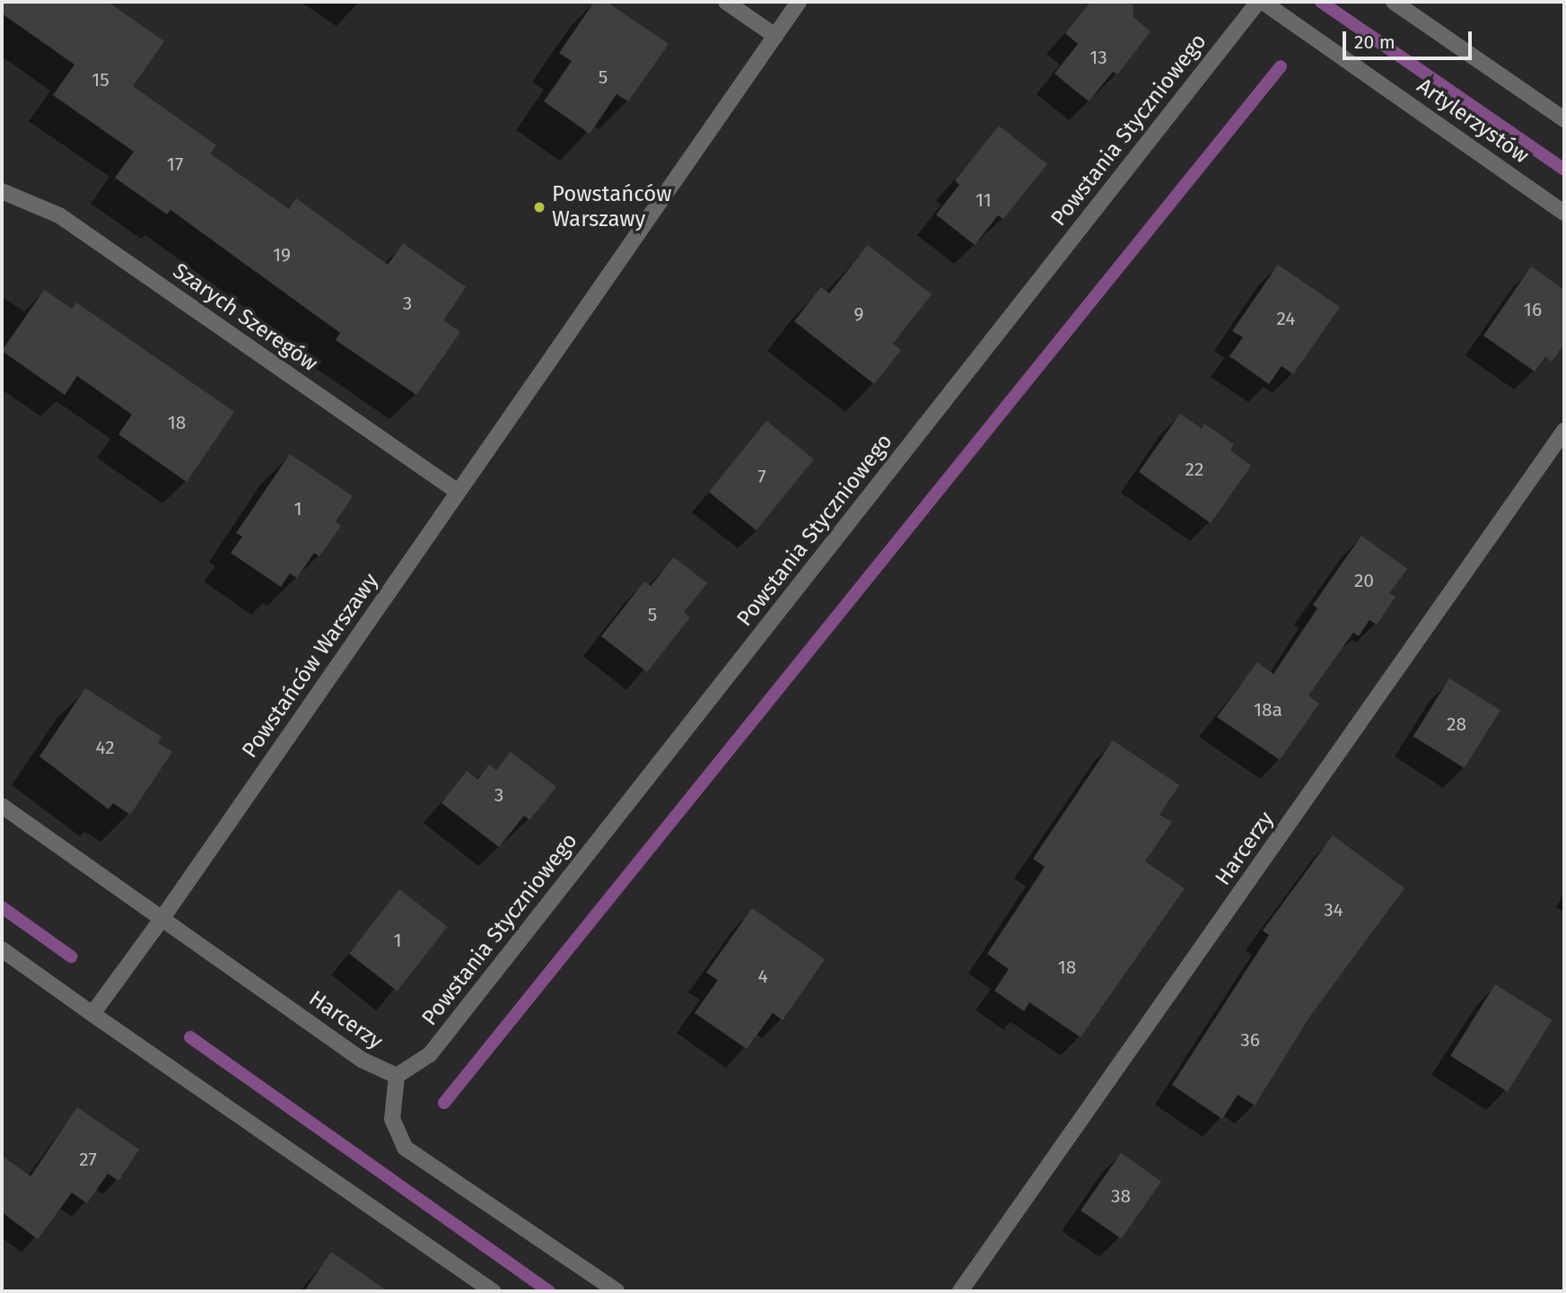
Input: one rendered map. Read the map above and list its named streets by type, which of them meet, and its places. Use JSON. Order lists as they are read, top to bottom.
{
  "streets": {
    "street": [
      "Artylerzystów",
      "Powstania Styczniowego",
      "Szarych Szeregów",
      "Powstańców Warszawy",
      "Harcerzy"
    ]
  },
  "crossings": [
    ["Artylerzystów", "Powstania Styczniowego"],
    ["Powstania Styczniowego", "Harcerzy"],
    ["Szarych Szeregów", "Powstańców Warszawy"],
    ["Powstańców Warszawy", "Harcerzy"]
  ],
  "places": ["Powstańców Warszawy"],
  "house_numbers": [
    "13",
    "5",
    "15",
    "17",
    "11",
    "19",
    "3",
    "16",
    "9",
    "24",
    "18",
    "22",
    "7",
    "1",
    "20",
    "5",
    "18a",
    "28",
    "42",
    "3",
    "34",
    "1",
    "18",
    "4",
    "36",
    "27",
    "38"
  ],
  "scale_bar": "20 m"
}
